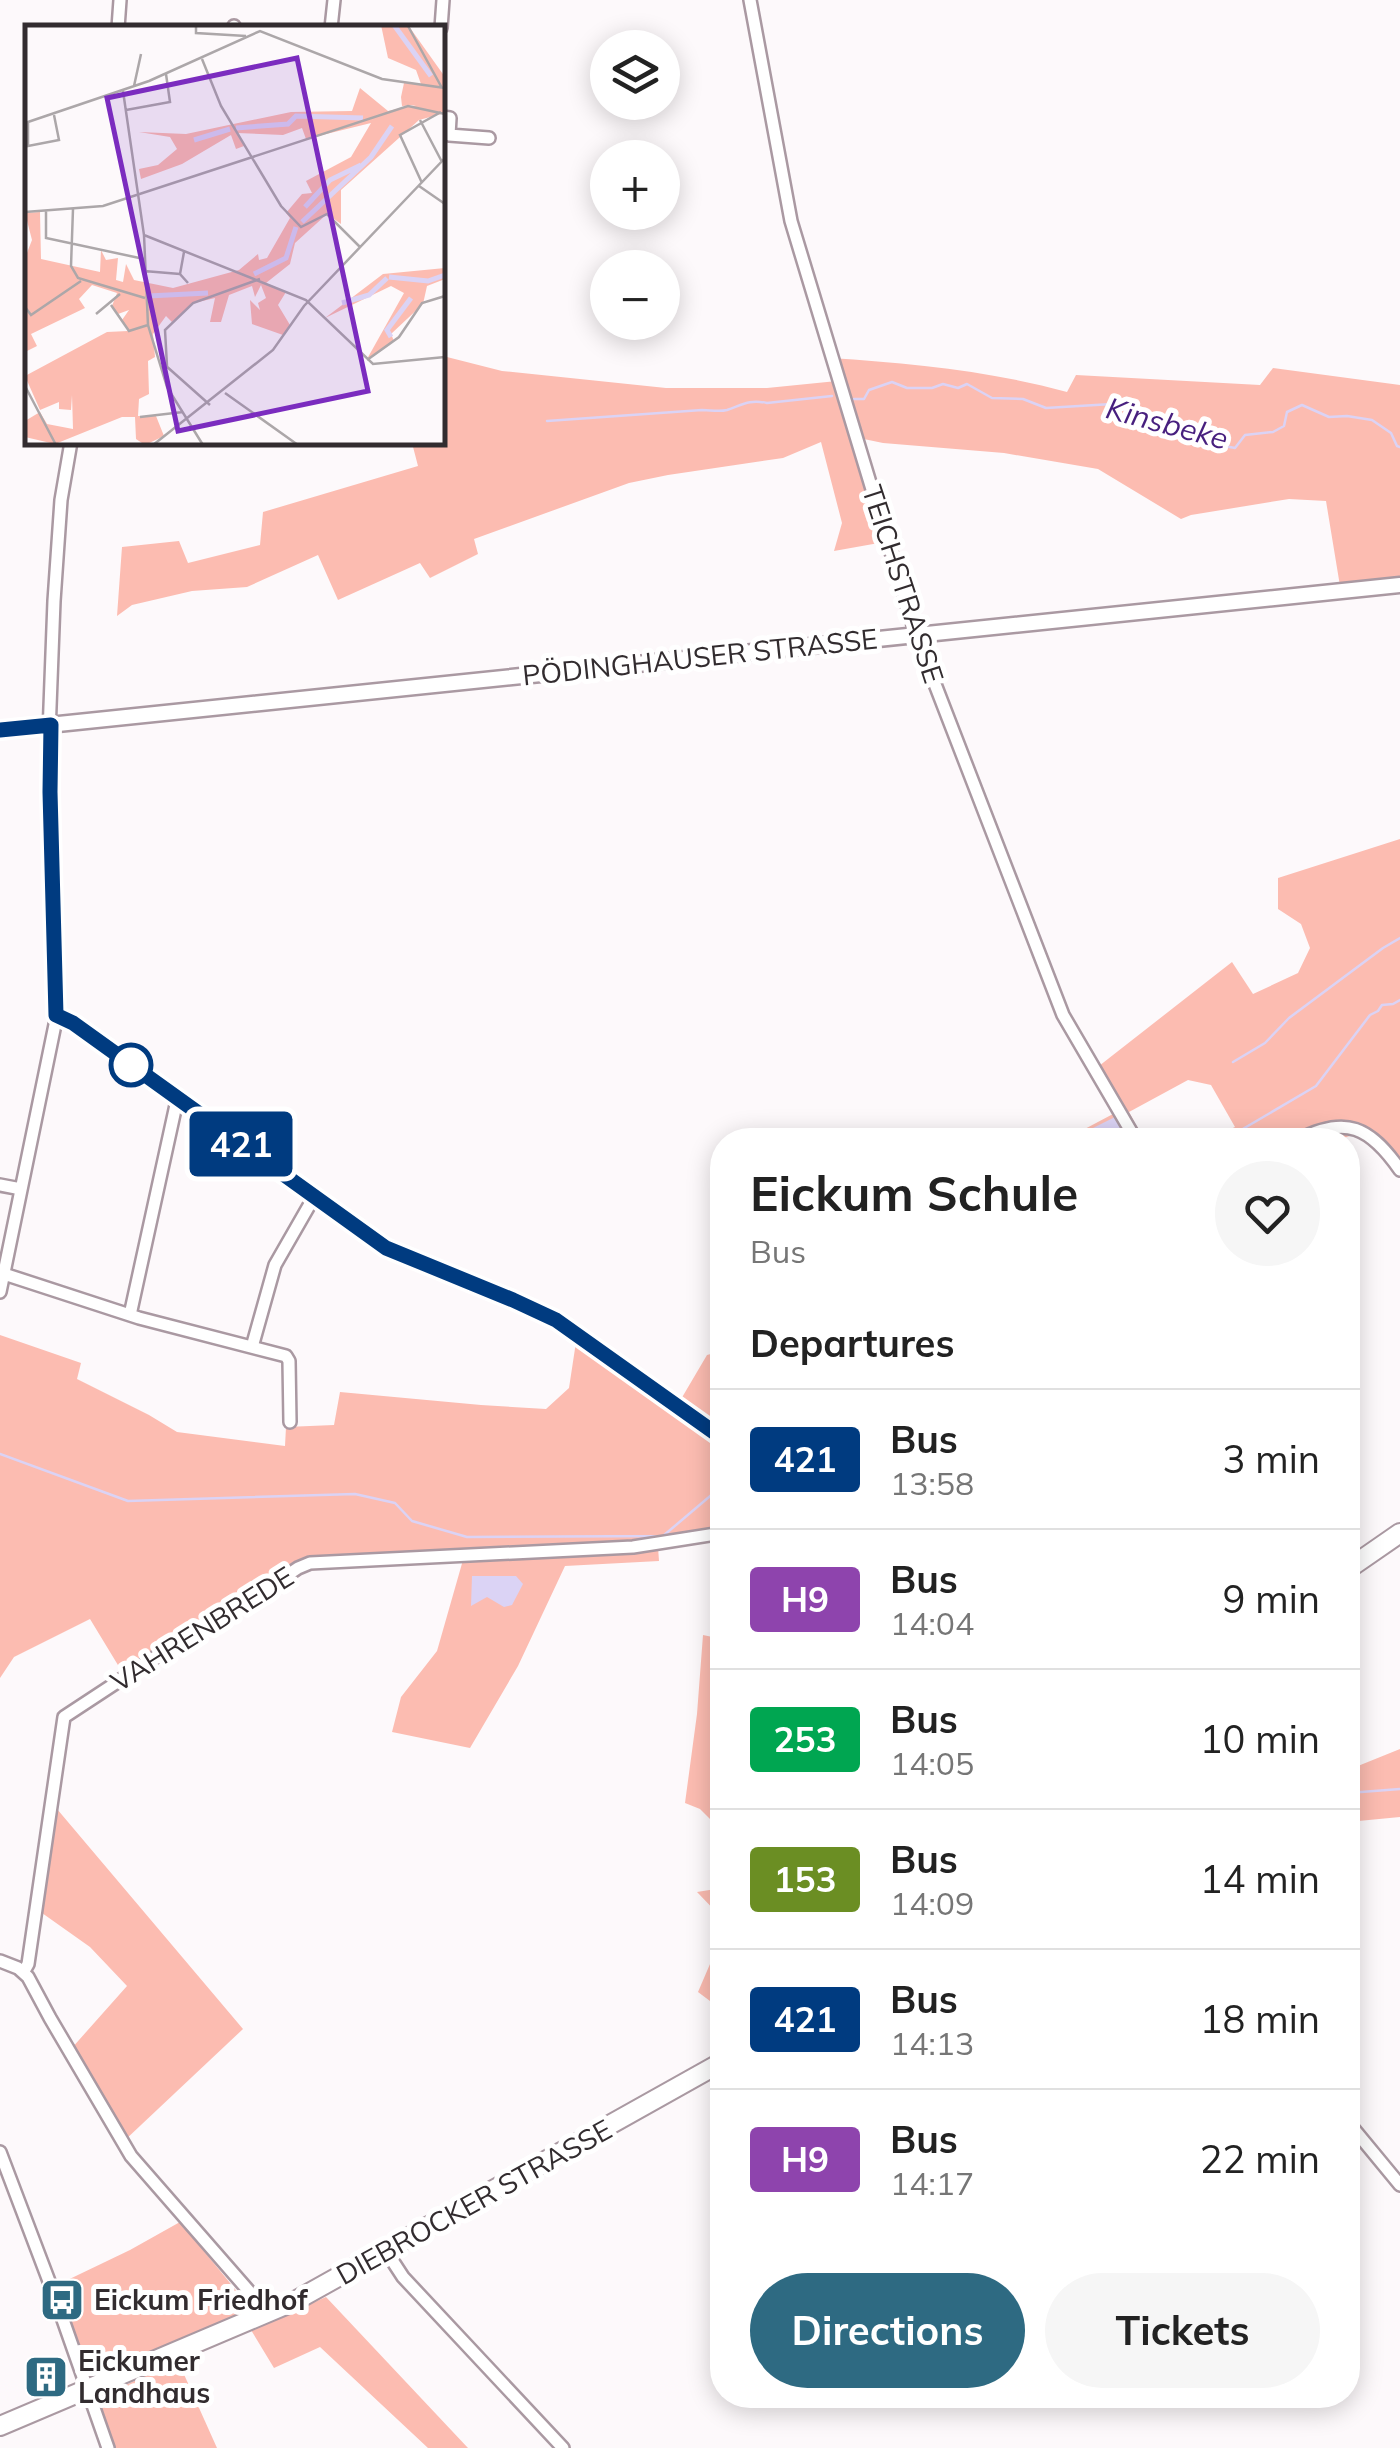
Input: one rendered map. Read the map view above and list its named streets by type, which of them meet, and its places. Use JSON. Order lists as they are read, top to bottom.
{
  "streets": {
    "main road": ["DIEBROCKER STRASSE"],
    "street": ["TEICHSTRASSE", "PÖDINGHAUSER STRASSE", "VAHRENBREDE"]
  },
  "crossings": [
    ["TEICHSTRASSE", "PÖDINGHAUSER STRASSE"]
  ],
  "water": ["Kinsbeke"],
  "places": {
    "bus stop": ["Eickum Friedhof"],
    "building": ["Eickumer Landhaus"]
  },
  "lines": ["bus line 421"],
  "page": {
    "on_map": "421",
    "map_buttons": ["+", "−"],
    "heading": [
      ["Eickum Schule", "Bus"],
      "Departures"
    ],
    "list": [
      {
        "mark": "421",
        "name": "Bus",
        "note": "13:58",
        "value": "3 min"
      },
      {
        "mark": "H9",
        "name": "Bus",
        "note": "14:04",
        "value": "9 min"
      },
      {
        "mark": "253",
        "name": "Bus",
        "note": "14:05",
        "value": "10 min"
      },
      {
        "mark": "153",
        "name": "Bus",
        "note": "14:09",
        "value": "14 min"
      },
      {
        "mark": "421",
        "name": "Bus",
        "note": "14:13",
        "value": "18 min"
      },
      {
        "mark": "H9",
        "name": "Bus",
        "note": "14:17",
        "value": "22 min"
      }
    ],
    "buttons": ["Directions", "Tickets"]
  }
}
